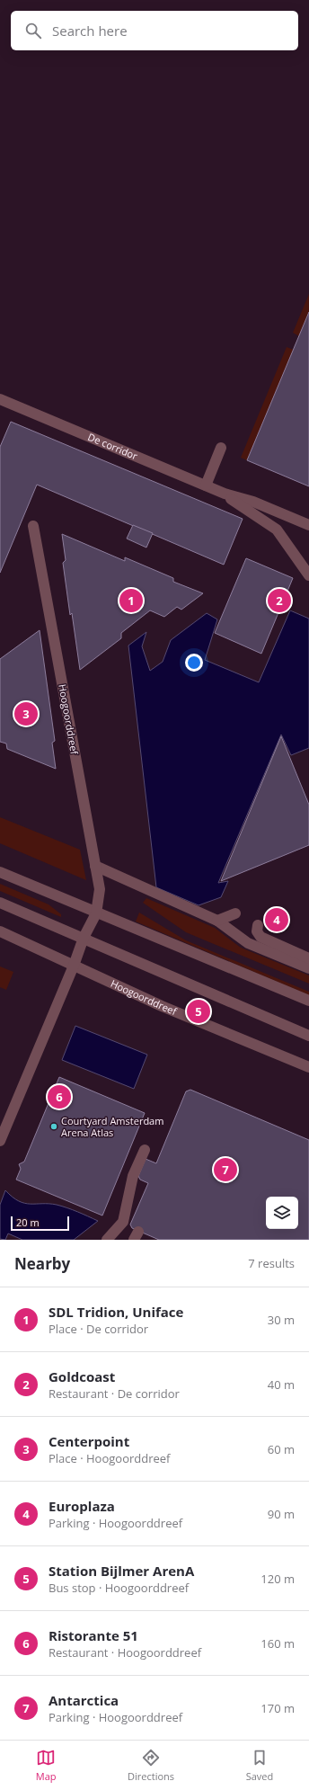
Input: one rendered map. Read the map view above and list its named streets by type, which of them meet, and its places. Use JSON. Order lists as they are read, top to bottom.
{
  "streets": {
    "street": ["De corridor", "Hoogoorddreef"]
  },
  "places": ["Courtyard Amsterdam Arena Atlas"],
  "scale_bar": "20 m",
  "page": {
    "search": "Search here",
    "pins": [
      "1",
      "2",
      "3",
      "4",
      "5",
      "6",
      "7"
    ],
    "scale": "20 m",
    "heading": ["Nearby", "7 results"],
    "list": [
      {
        "mark": "1",
        "name": "SDL Tridion, Uniface",
        "note": "Place · De corridor",
        "value": "30 m"
      },
      {
        "mark": "2",
        "name": "Goldcoast",
        "note": "Restaurant · De corridor",
        "value": "40 m"
      },
      {
        "mark": "3",
        "name": "Centerpoint",
        "note": "Place · Hoogoorddreef",
        "value": "60 m"
      },
      {
        "mark": "4",
        "name": "Europlaza",
        "note": "Parking · Hoogoorddreef",
        "value": "90 m"
      },
      {
        "mark": "5",
        "name": "Station Bijlmer ArenA",
        "note": "Bus stop · Hoogoorddreef",
        "value": "120 m"
      },
      {
        "mark": "6",
        "name": "Ristorante 51",
        "note": "Restaurant · Hoogoorddreef",
        "value": "160 m"
      },
      {
        "mark": "7",
        "name": "Antarctica",
        "note": "Parking · Hoogoorddreef",
        "value": "170 m"
      }
    ],
    "nav": ["Map", "Directions", "Saved"]
  }
}
